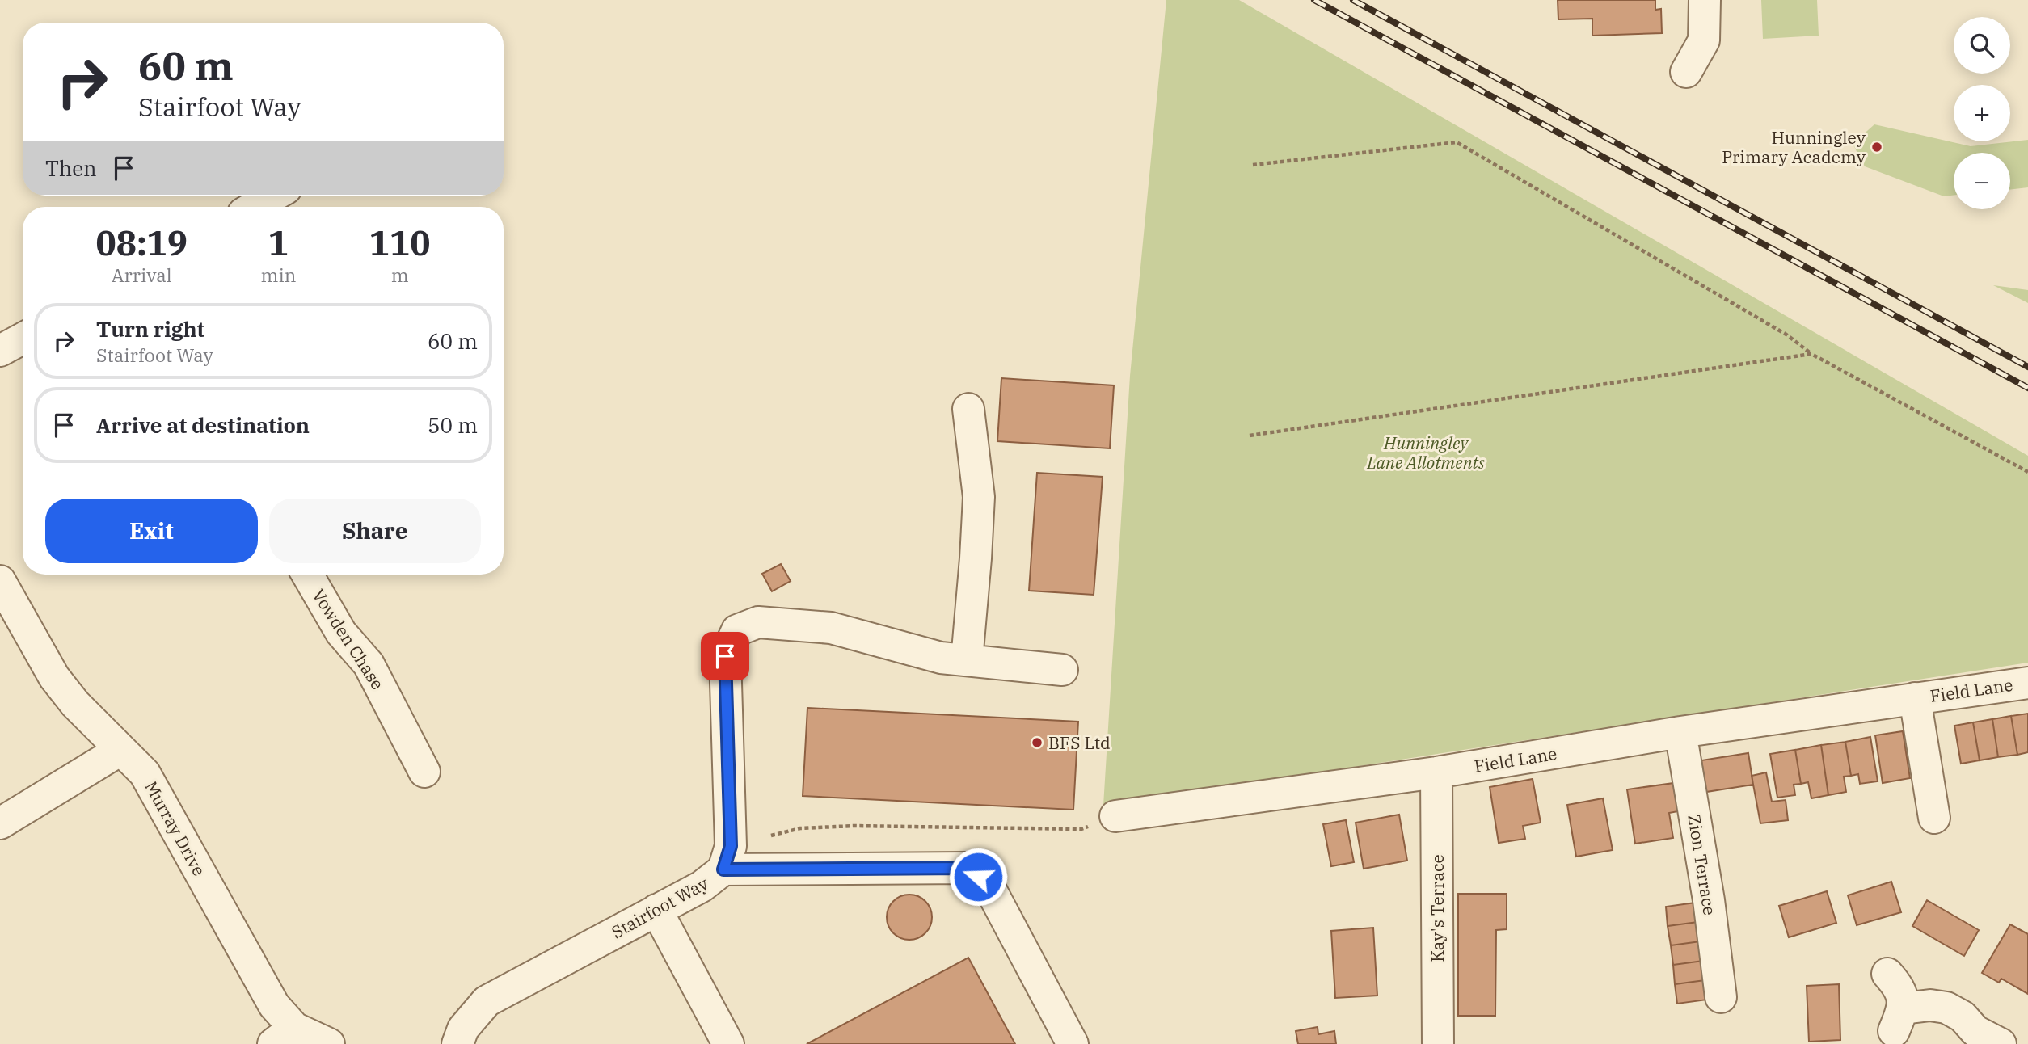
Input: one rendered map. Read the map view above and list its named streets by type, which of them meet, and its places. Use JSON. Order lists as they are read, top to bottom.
{
  "streets": {
    "street": [
      "Vowden Chase",
      "Field Lane",
      "Murray Drive",
      "Zion Terrace",
      "Stairfoot Way",
      "Kay's Terrace"
    ]
  },
  "crossings": [
    ["Field Lane", "Zion Terrace"],
    ["Field Lane", "Kay's Terrace"]
  ],
  "parks": ["Hunningley Lane Allotments"],
  "places": ["Hunningley Primary Academy", "BFS Ltd"],
  "page": {
    "map_buttons": ["+", "−"],
    "turn": ["60 m", "Stairfoot Way"],
    "then": "Then",
    "eta": [
      "08:19",
      "Arrival",
      "1",
      "min",
      "110",
      "m"
    ],
    "list": [
      {
        "name": "Turn right",
        "note": "Stairfoot Way",
        "value": "60 m"
      },
      {
        "name": "Arrive at destination",
        "value": "50 m"
      }
    ],
    "buttons": ["Exit", "Share"]
  }
}
